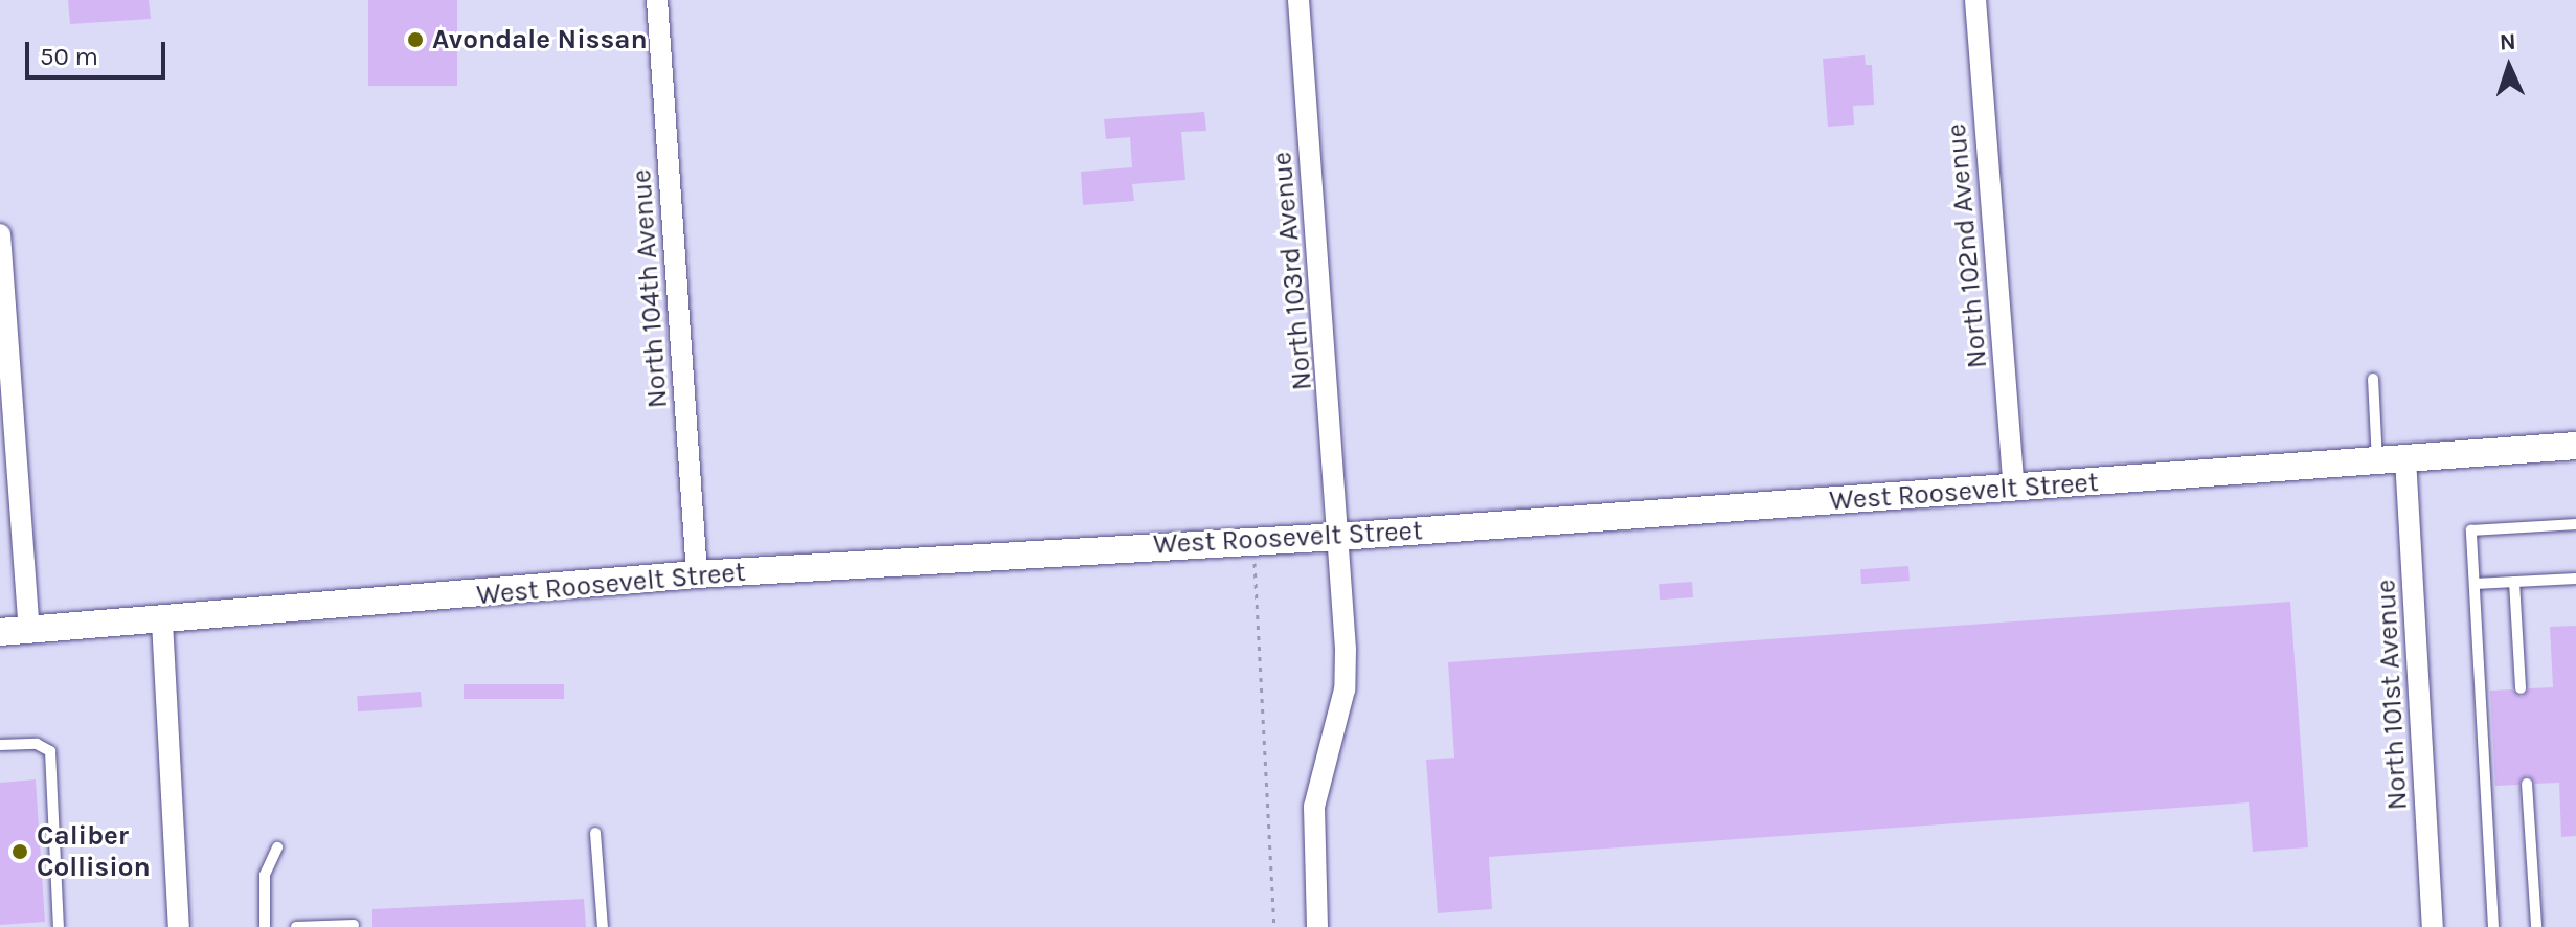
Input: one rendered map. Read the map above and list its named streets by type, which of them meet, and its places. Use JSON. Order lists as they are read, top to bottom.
{
  "streets": {
    "street": [
      "North 102nd Avenue",
      "North 103rd Avenue",
      "North 104th Avenue",
      "West Roosevelt Street",
      "North 101st Avenue"
    ]
  },
  "crossings": [
    ["North 102nd Avenue", "West Roosevelt Street"],
    ["North 103rd Avenue", "West Roosevelt Street"],
    ["North 104th Avenue", "West Roosevelt Street"],
    ["West Roosevelt Street", "North 101st Avenue"]
  ],
  "places": ["Avondale Nissan", "Caliber Collision"],
  "scale_bar": "50 m",
  "north": "top"
}
